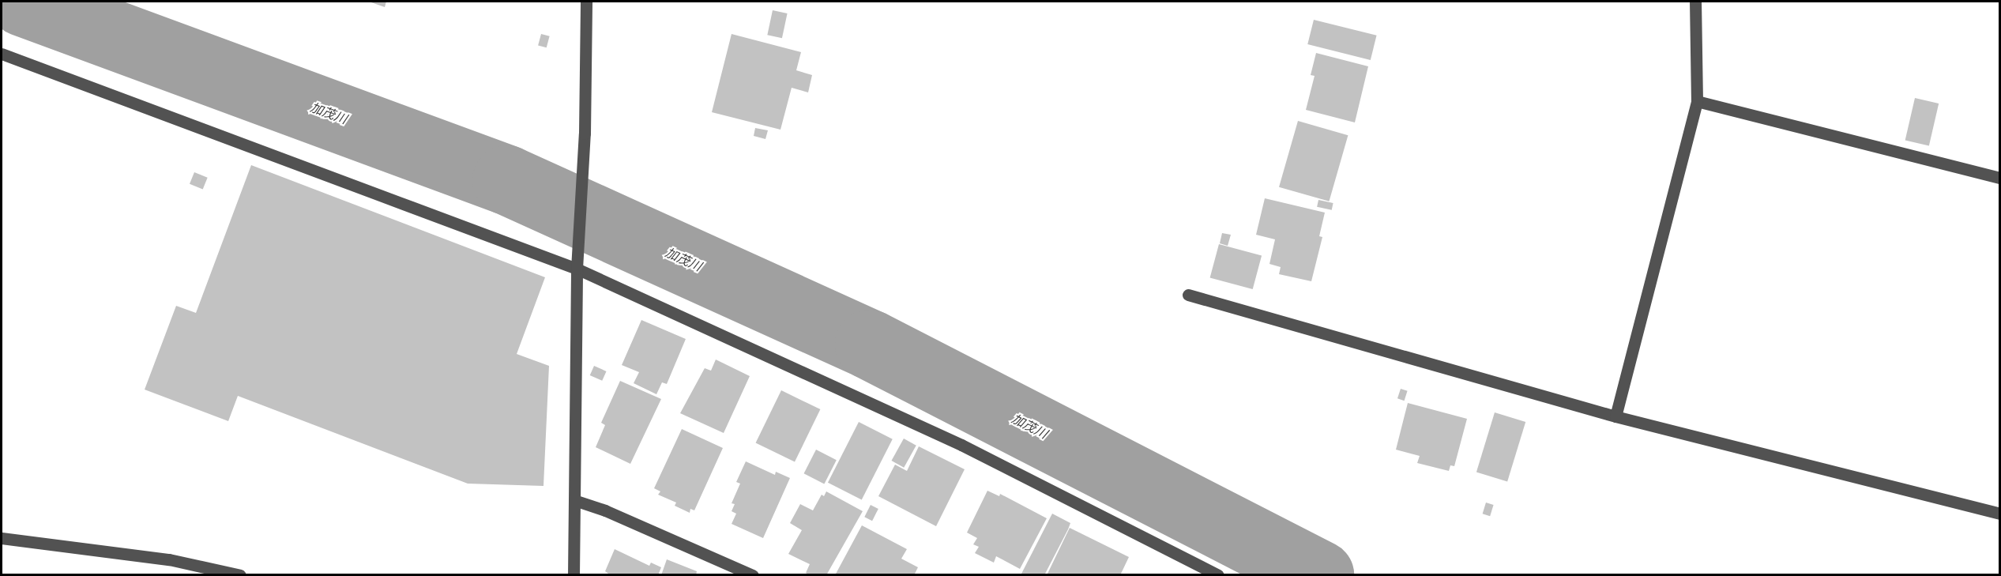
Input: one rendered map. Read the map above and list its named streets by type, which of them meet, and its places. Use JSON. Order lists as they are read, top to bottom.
{
  "water": ["加茂川"]
}
